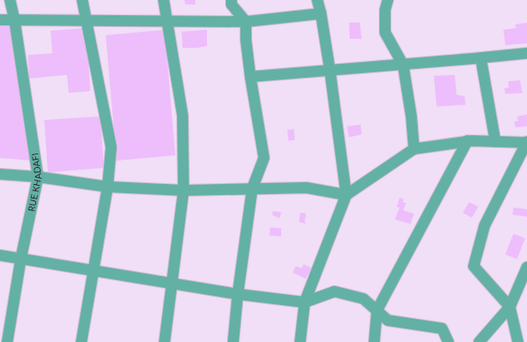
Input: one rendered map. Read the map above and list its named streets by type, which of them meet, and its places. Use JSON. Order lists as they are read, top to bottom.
{
  "streets": {
    "street": ["RUE KHADAFI"]
  }
}
